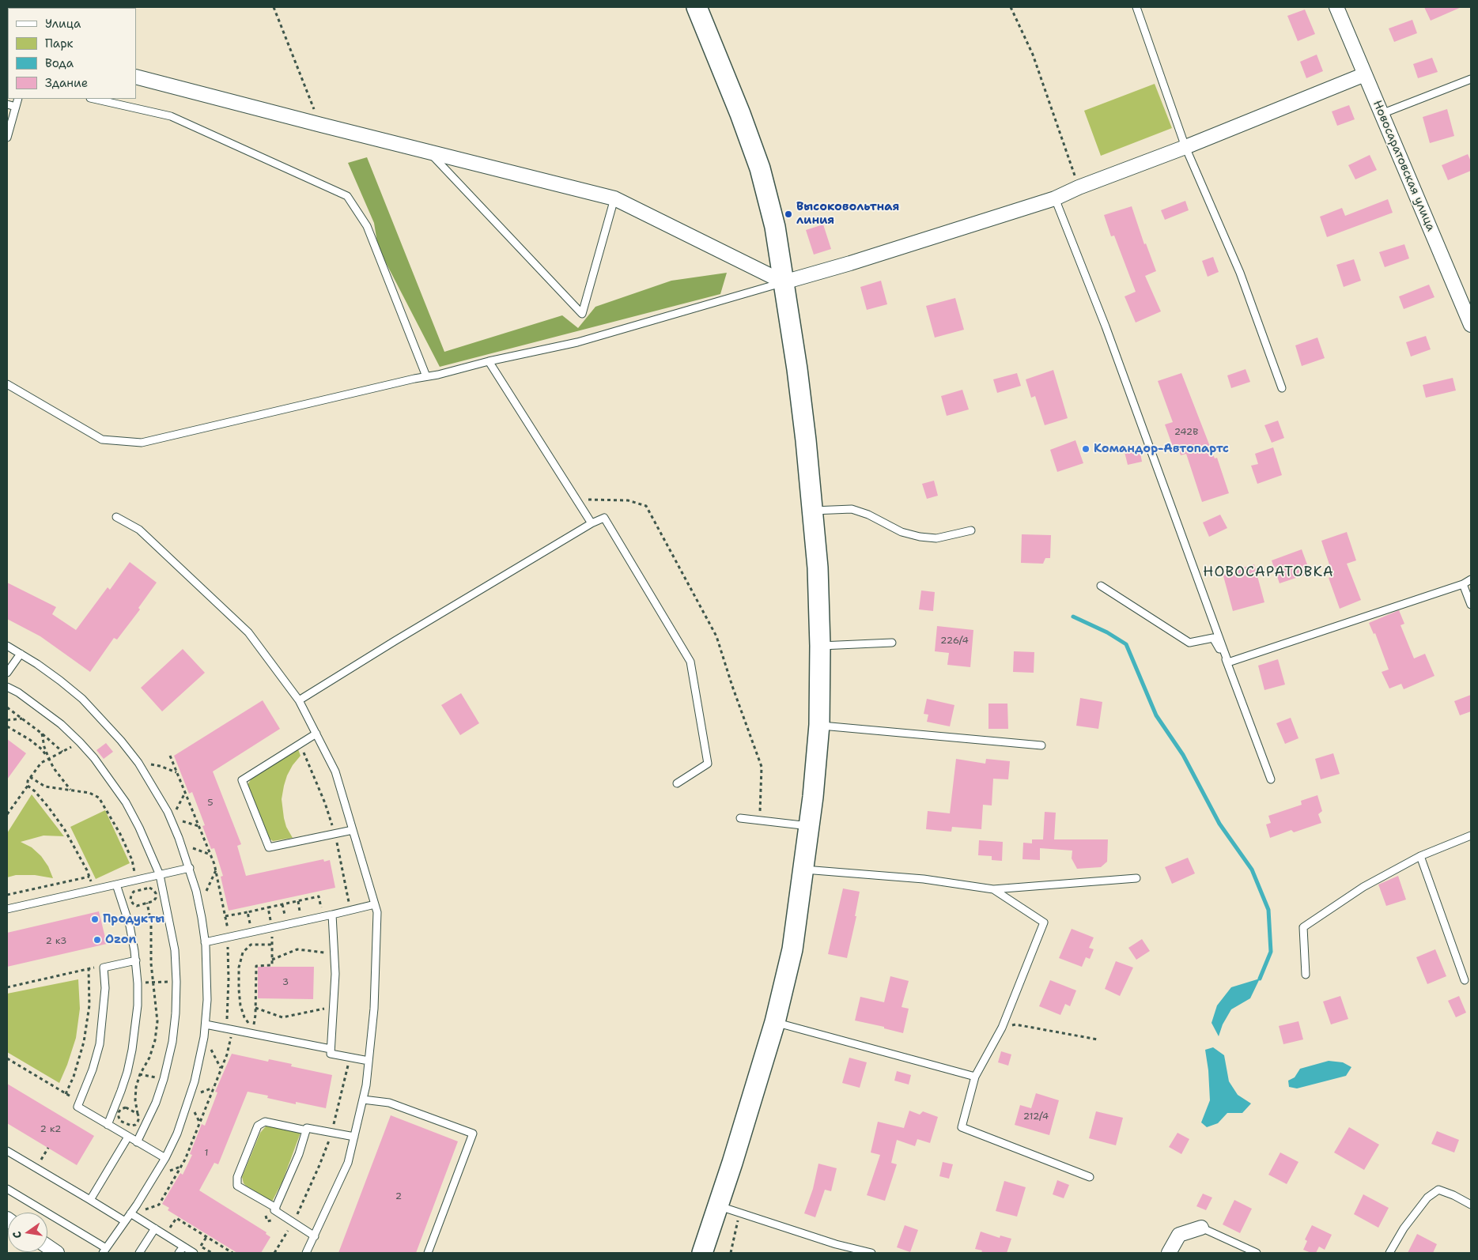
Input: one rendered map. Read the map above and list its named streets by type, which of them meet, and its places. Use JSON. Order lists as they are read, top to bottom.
{
  "streets": {
    "street": ["Новосаратовская улица"]
  },
  "districts": ["НОВОСАРАТОВКА"],
  "places": [
    "Высоковольтная линия",
    "Командор-Автопартс",
    "Продукты",
    "Ozon"
  ],
  "house_numbers": [
    "242В",
    "226/4",
    "5",
    "2 к3",
    "3",
    "212/4",
    "2 к2",
    "1",
    "2"
  ],
  "legend": [
    "Улица",
    "Парк",
    "Вода",
    "Здание"
  ],
  "north": "left"
}
